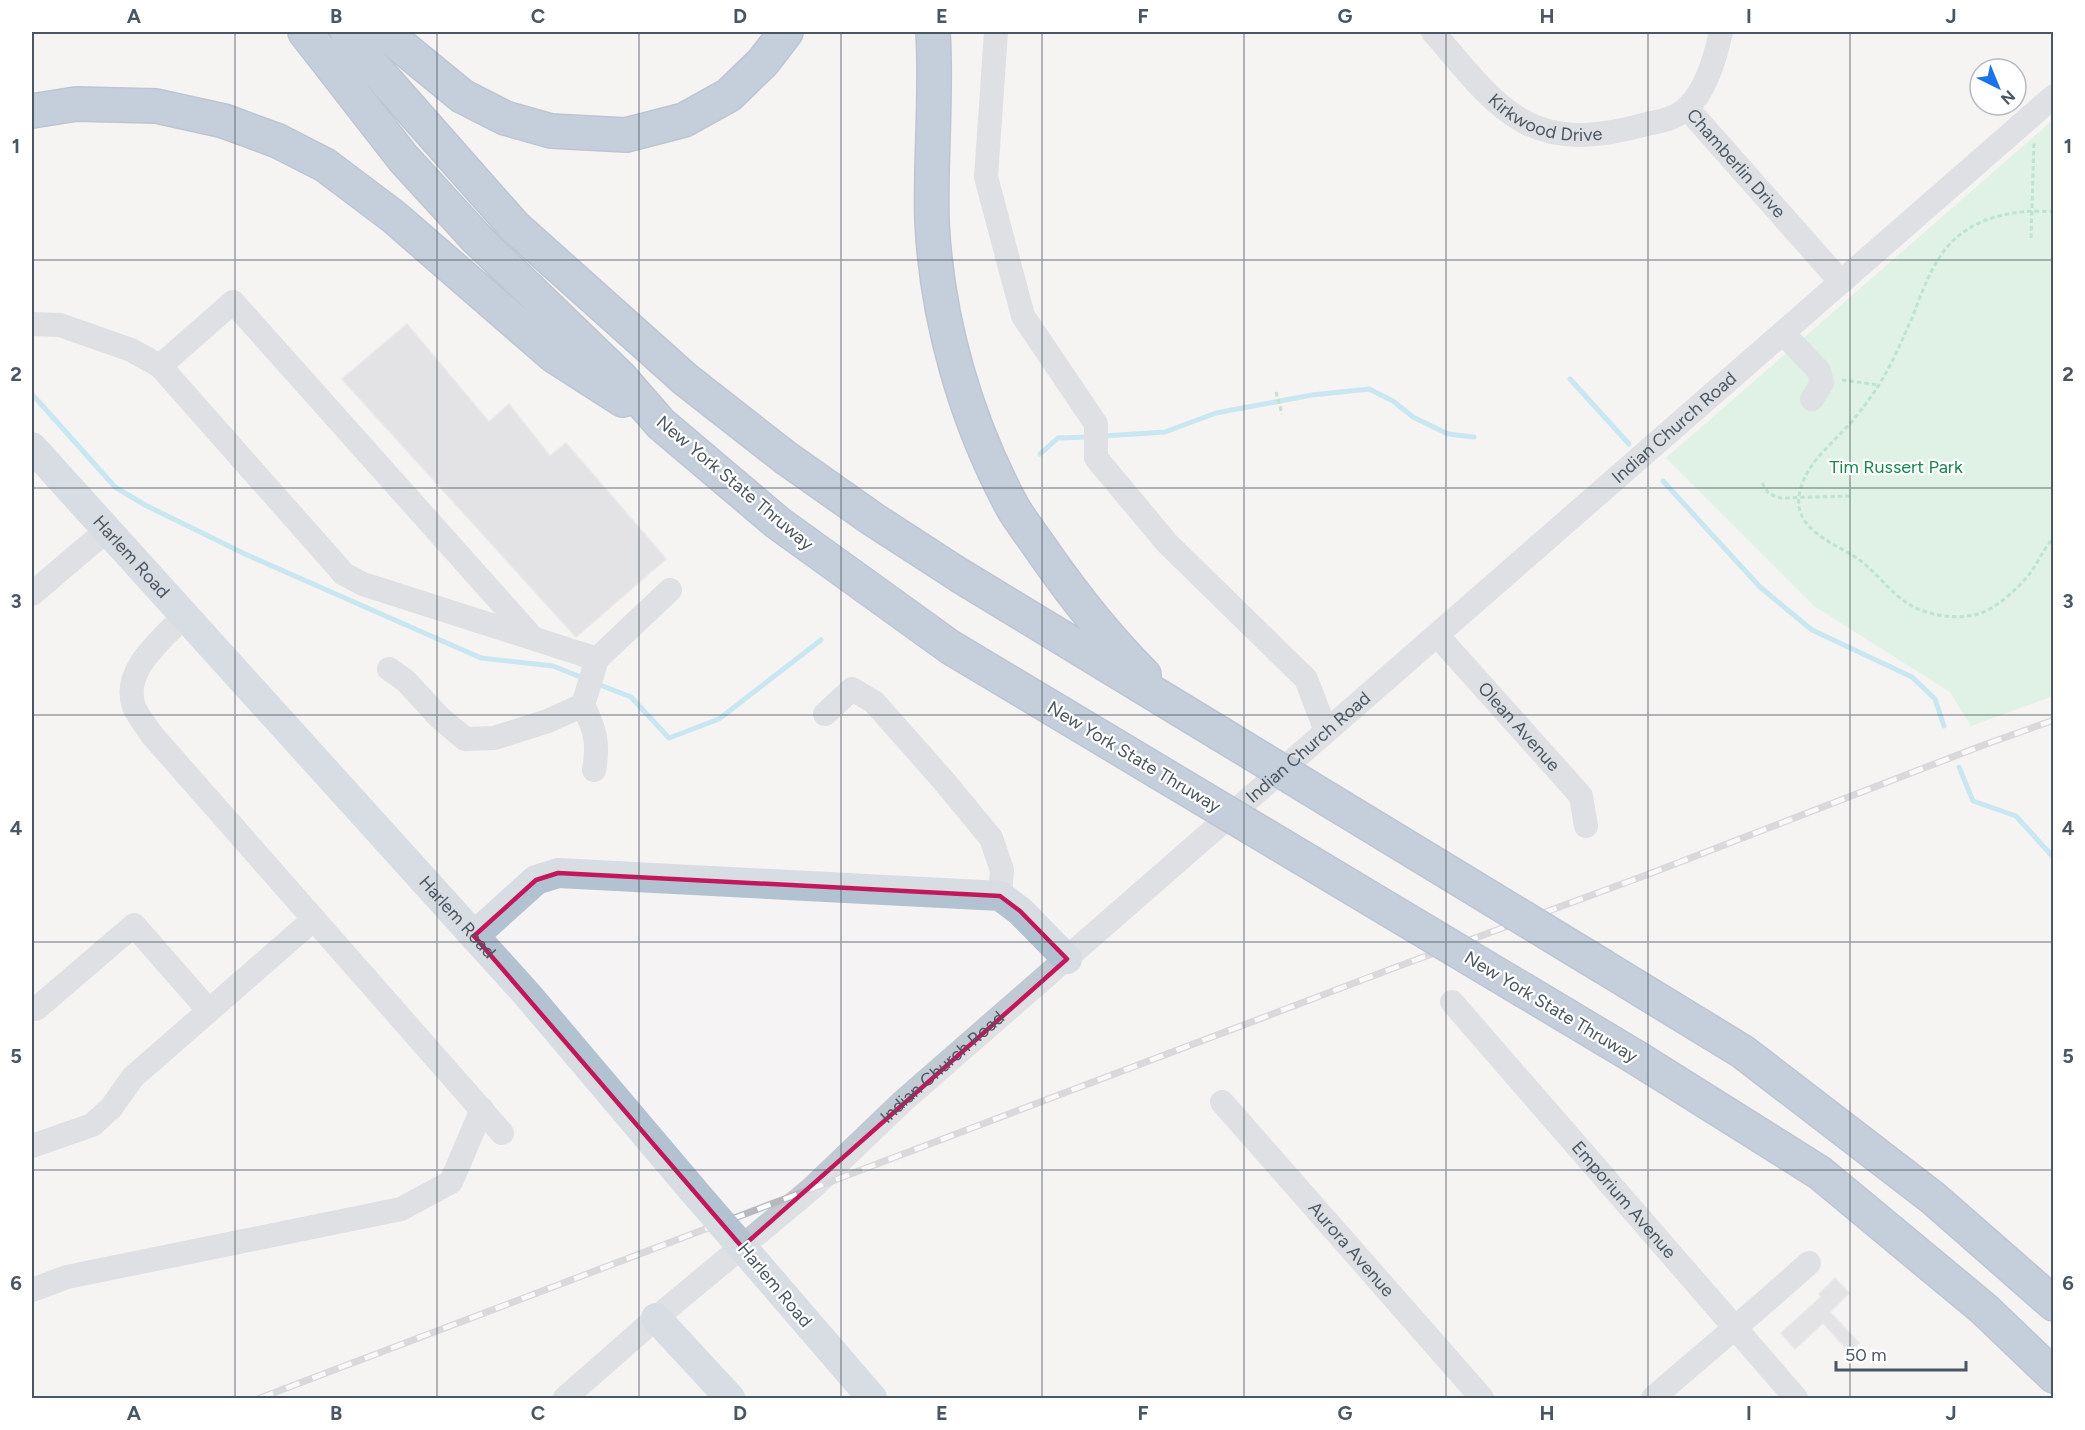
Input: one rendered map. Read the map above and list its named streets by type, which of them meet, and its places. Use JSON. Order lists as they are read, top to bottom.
{
  "streets": {
    "highway": ["New York State Thruway"],
    "main road": ["Harlem Road"],
    "street": [
      "Kirkwood Drive",
      "Chamberlin Drive",
      "Indian Church Road",
      "Olean Avenue",
      "Emporium Avenue",
      "Aurora Avenue"
    ]
  },
  "crossings": [
    ["Kirkwood Drive", "Chamberlin Drive"],
    ["Chamberlin Drive", "Indian Church Road"],
    ["Indian Church Road", "Olean Avenue"]
  ],
  "parks": ["Tim Russert Park"],
  "scale_bar": "50 m",
  "north": "bottom right",
  "grid": {
    "columns": [
      "A",
      "B",
      "C",
      "D",
      "E",
      "F",
      "G",
      "H",
      "I",
      "J"
    ],
    "rows": [
      "1",
      "2",
      "3",
      "4",
      "5",
      "6"
    ]
  }
}
